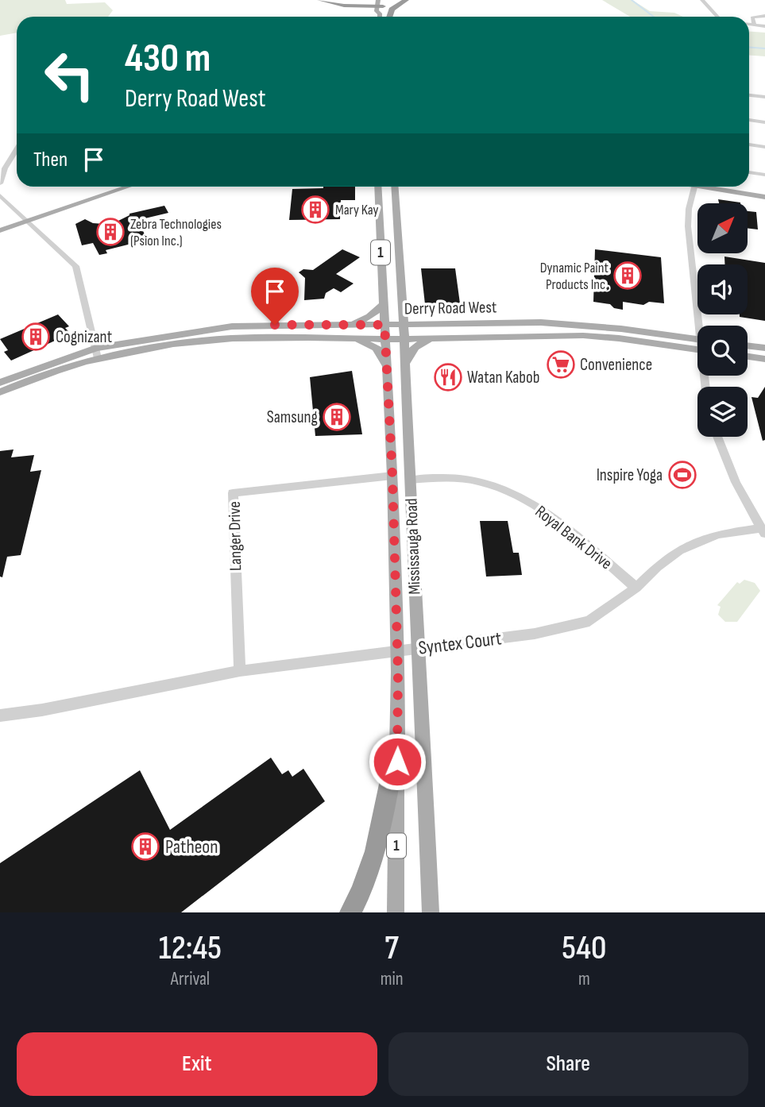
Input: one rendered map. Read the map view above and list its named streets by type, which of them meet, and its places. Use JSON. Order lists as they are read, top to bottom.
{
  "streets": {
    "main road": ["1", "Derry Road West", "Mississauga Road"],
    "street": ["Langer Drive", "Royal Bank Drive", "Syntex Court"]
  },
  "crossings": [
    ["Derry Road West", "Mississauga Road"],
    ["Langer Drive", "Mississauga Road"],
    ["Langer Drive", "Syntex Court"],
    ["Royal Bank Drive", "Mississauga Road"],
    ["Royal Bank Drive", "Syntex Court"]
  ],
  "places": {
    "building": [
      "Mary Kay",
      "Zebra Technologies (Psion Inc.)",
      "Dynamic Paint Products Inc.",
      "Cognizant",
      "Samsung",
      "Patheon"
    ],
    "supermarket": ["Convenience"],
    "restaurant": ["Watan Kabob"],
    "sports": ["Inspire Yoga"]
  },
  "north": "top right",
  "page": {
    "turn": ["430 m", "Derry Road West"],
    "then": "Then",
    "eta": [
      "12:45",
      "Arrival",
      "7",
      "min",
      "540",
      "m"
    ],
    "buttons": ["Exit", "Share"]
  }
}
